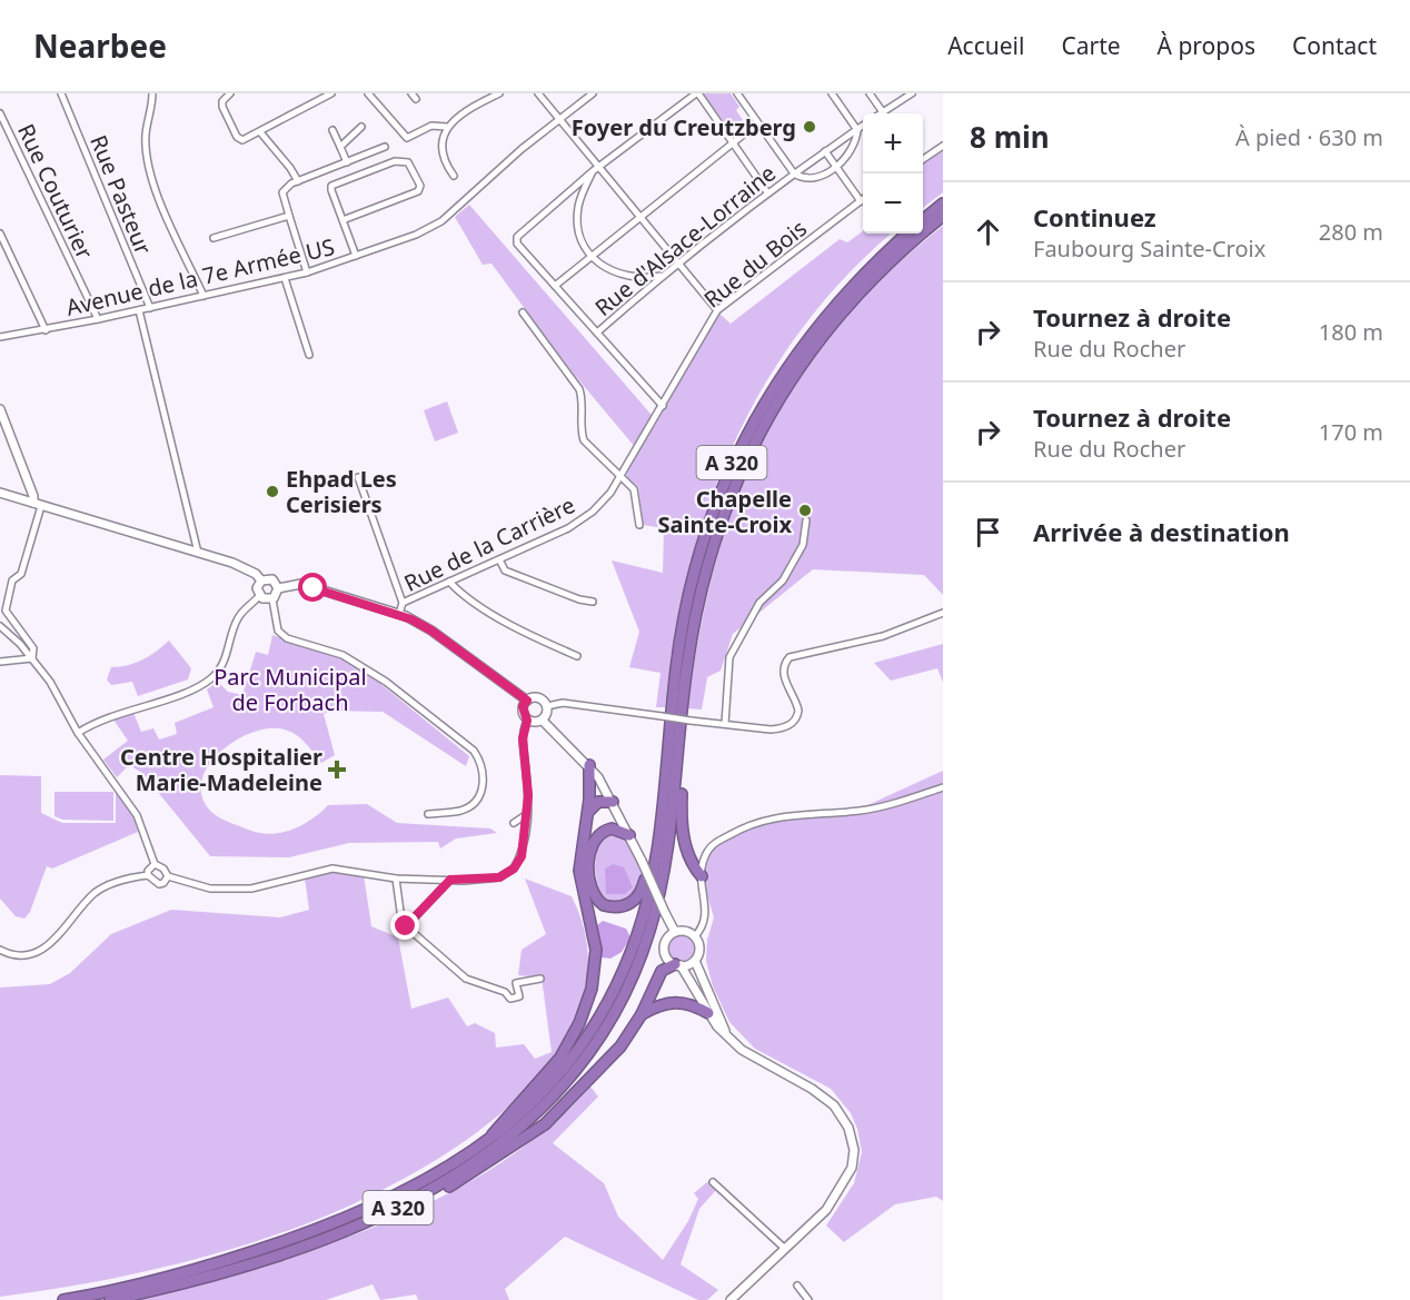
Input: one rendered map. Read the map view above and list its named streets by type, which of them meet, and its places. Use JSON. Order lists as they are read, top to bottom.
{
  "streets": {
    "highway": ["A 320"],
    "street": [
      "Rue Couturier",
      "Rue Pasteur",
      "Rue d'Alsace-Lorraine",
      "Rue du Bois",
      "Avenue de la 7e Armée US",
      "Rue de la Carrière"
    ]
  },
  "crossings": [
    ["Rue Couturier", "Avenue de la 7e Armée US"],
    ["Rue Pasteur", "Avenue de la 7e Armée US"],
    ["Rue du Bois", "Rue de la Carrière"]
  ],
  "parks": ["Parc Municipal de Forbach"],
  "places": {
    "other": ["Foyer du Creutzberg", "Ehpad Les Cerisiers", "Chapelle Sainte-Croix"],
    "health": ["Centre Hospitalier Marie-Madeleine"]
  },
  "page": {
    "header": "Nearbee",
    "nav": [
      "Accueil",
      "Carte",
      "À propos",
      "Contact"
    ],
    "heading": ["8 min", "À pied · 630 m"],
    "map_buttons": ["+", "−"],
    "list": [
      ["Continuez", "Faubourg Sainte-Croix", "280 m"],
      ["Tournez à droite", "Rue du Rocher", "180 m"],
      ["Tournez à droite", "Rue du Rocher", "170 m"],
      "Arrivée à destination"
    ]
  }
}
